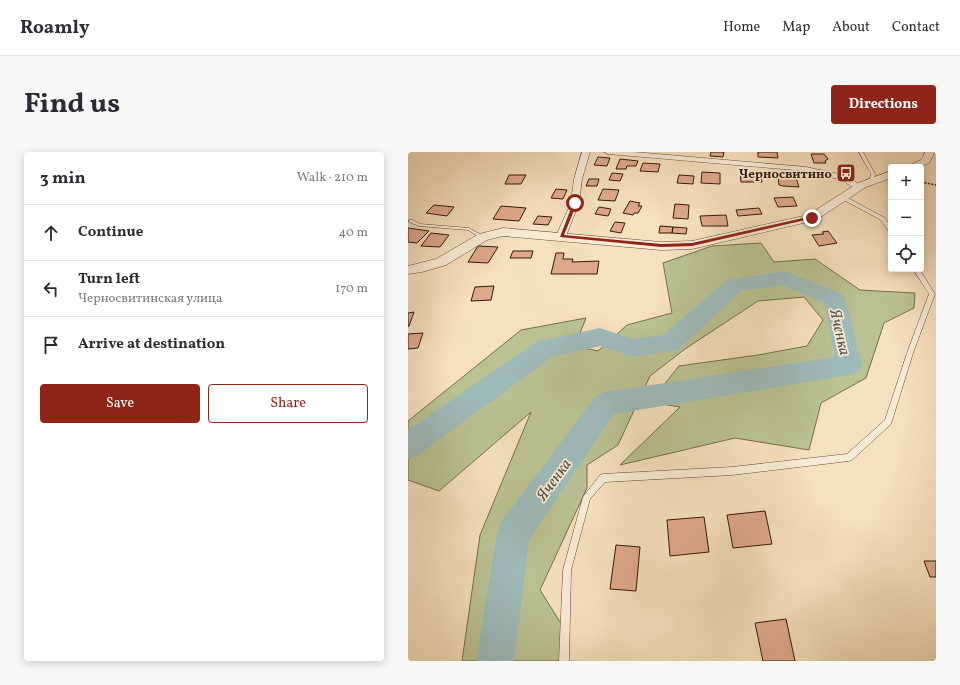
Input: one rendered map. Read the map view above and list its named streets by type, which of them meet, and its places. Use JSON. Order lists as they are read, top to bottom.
{
  "water": ["Яченка"],
  "places": {
    "bus stop": ["Черносвитино"]
  },
  "page": {
    "header": "Roamly",
    "nav": [
      "Home",
      "Map",
      "About",
      "Contact"
    ],
    "title": "Find us",
    "buttons": [
      "Directions",
      ["Save", "Share"]
    ],
    "heading": ["3 min", "Walk · 210 m"],
    "map_buttons": ["+", "−"],
    "list": [
      ["Continue", "40 m"],
      ["Turn left", "Черносвитинская улица", "170 m"],
      "Arrive at destination"
    ]
  }
}
